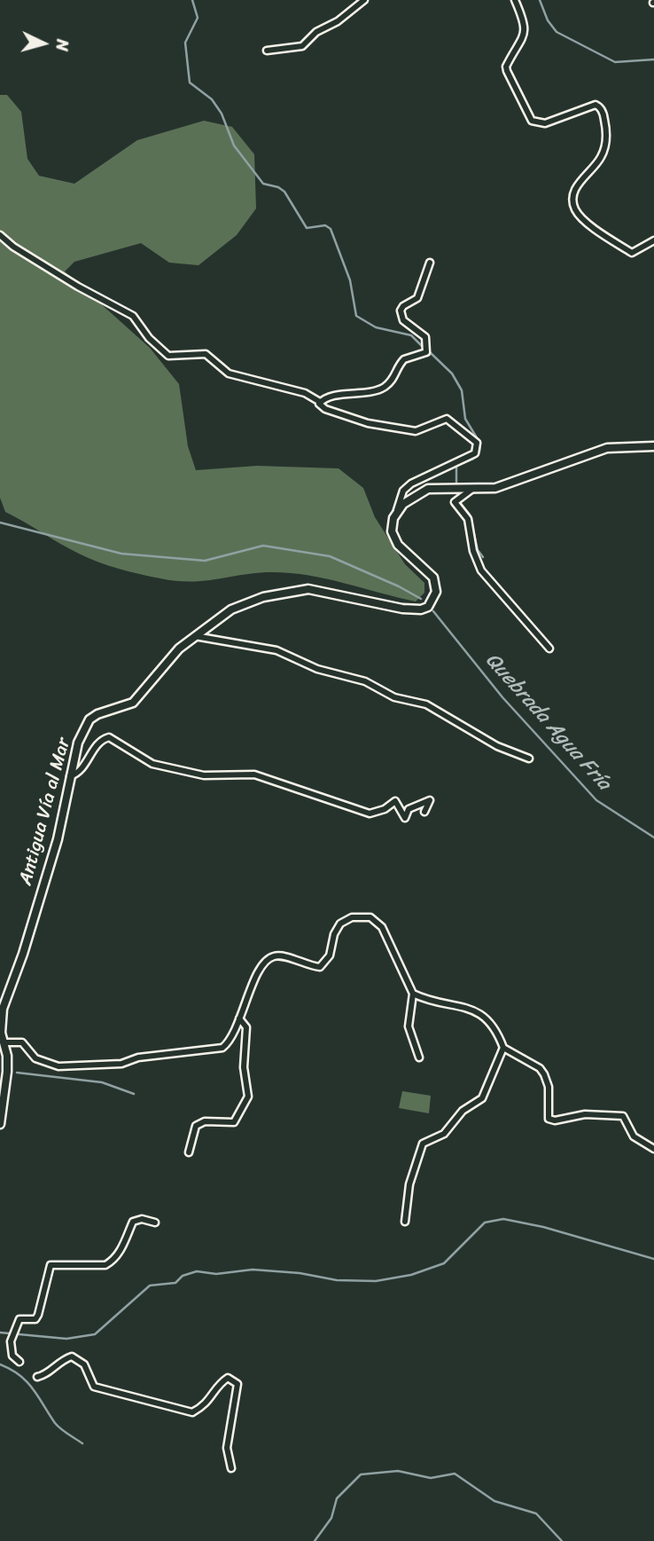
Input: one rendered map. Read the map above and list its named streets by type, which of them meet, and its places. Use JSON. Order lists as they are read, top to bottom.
{
  "streets": {
    "main road": ["Antigua Vía al Mar"]
  },
  "water": ["Quebrada Agua Fría"],
  "north": "right"
}
